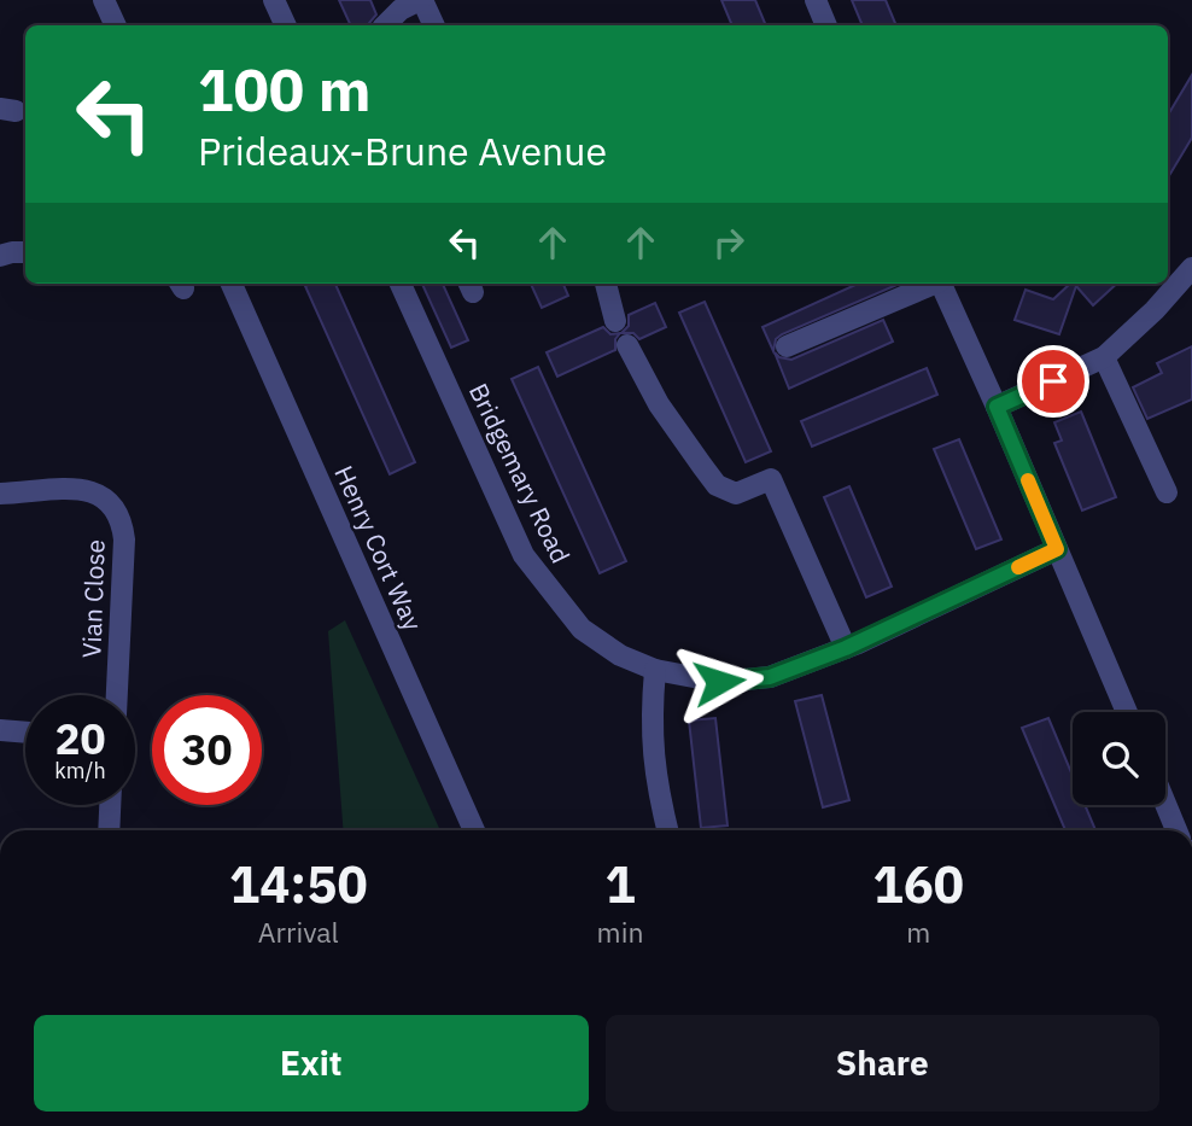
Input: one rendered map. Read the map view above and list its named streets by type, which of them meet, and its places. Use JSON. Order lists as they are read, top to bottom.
{
  "streets": {
    "street": ["Bridgemary Road", "Henry Cort Way", "Vian Close"]
  },
  "page": {
    "turn": ["100 m", "Prideaux-Brune Avenue"],
    "speed": "20 km/h",
    "limit": "30",
    "eta": [
      "14:50",
      "Arrival",
      "1",
      "min",
      "160",
      "m"
    ],
    "buttons": ["Exit", "Share"]
  }
}
